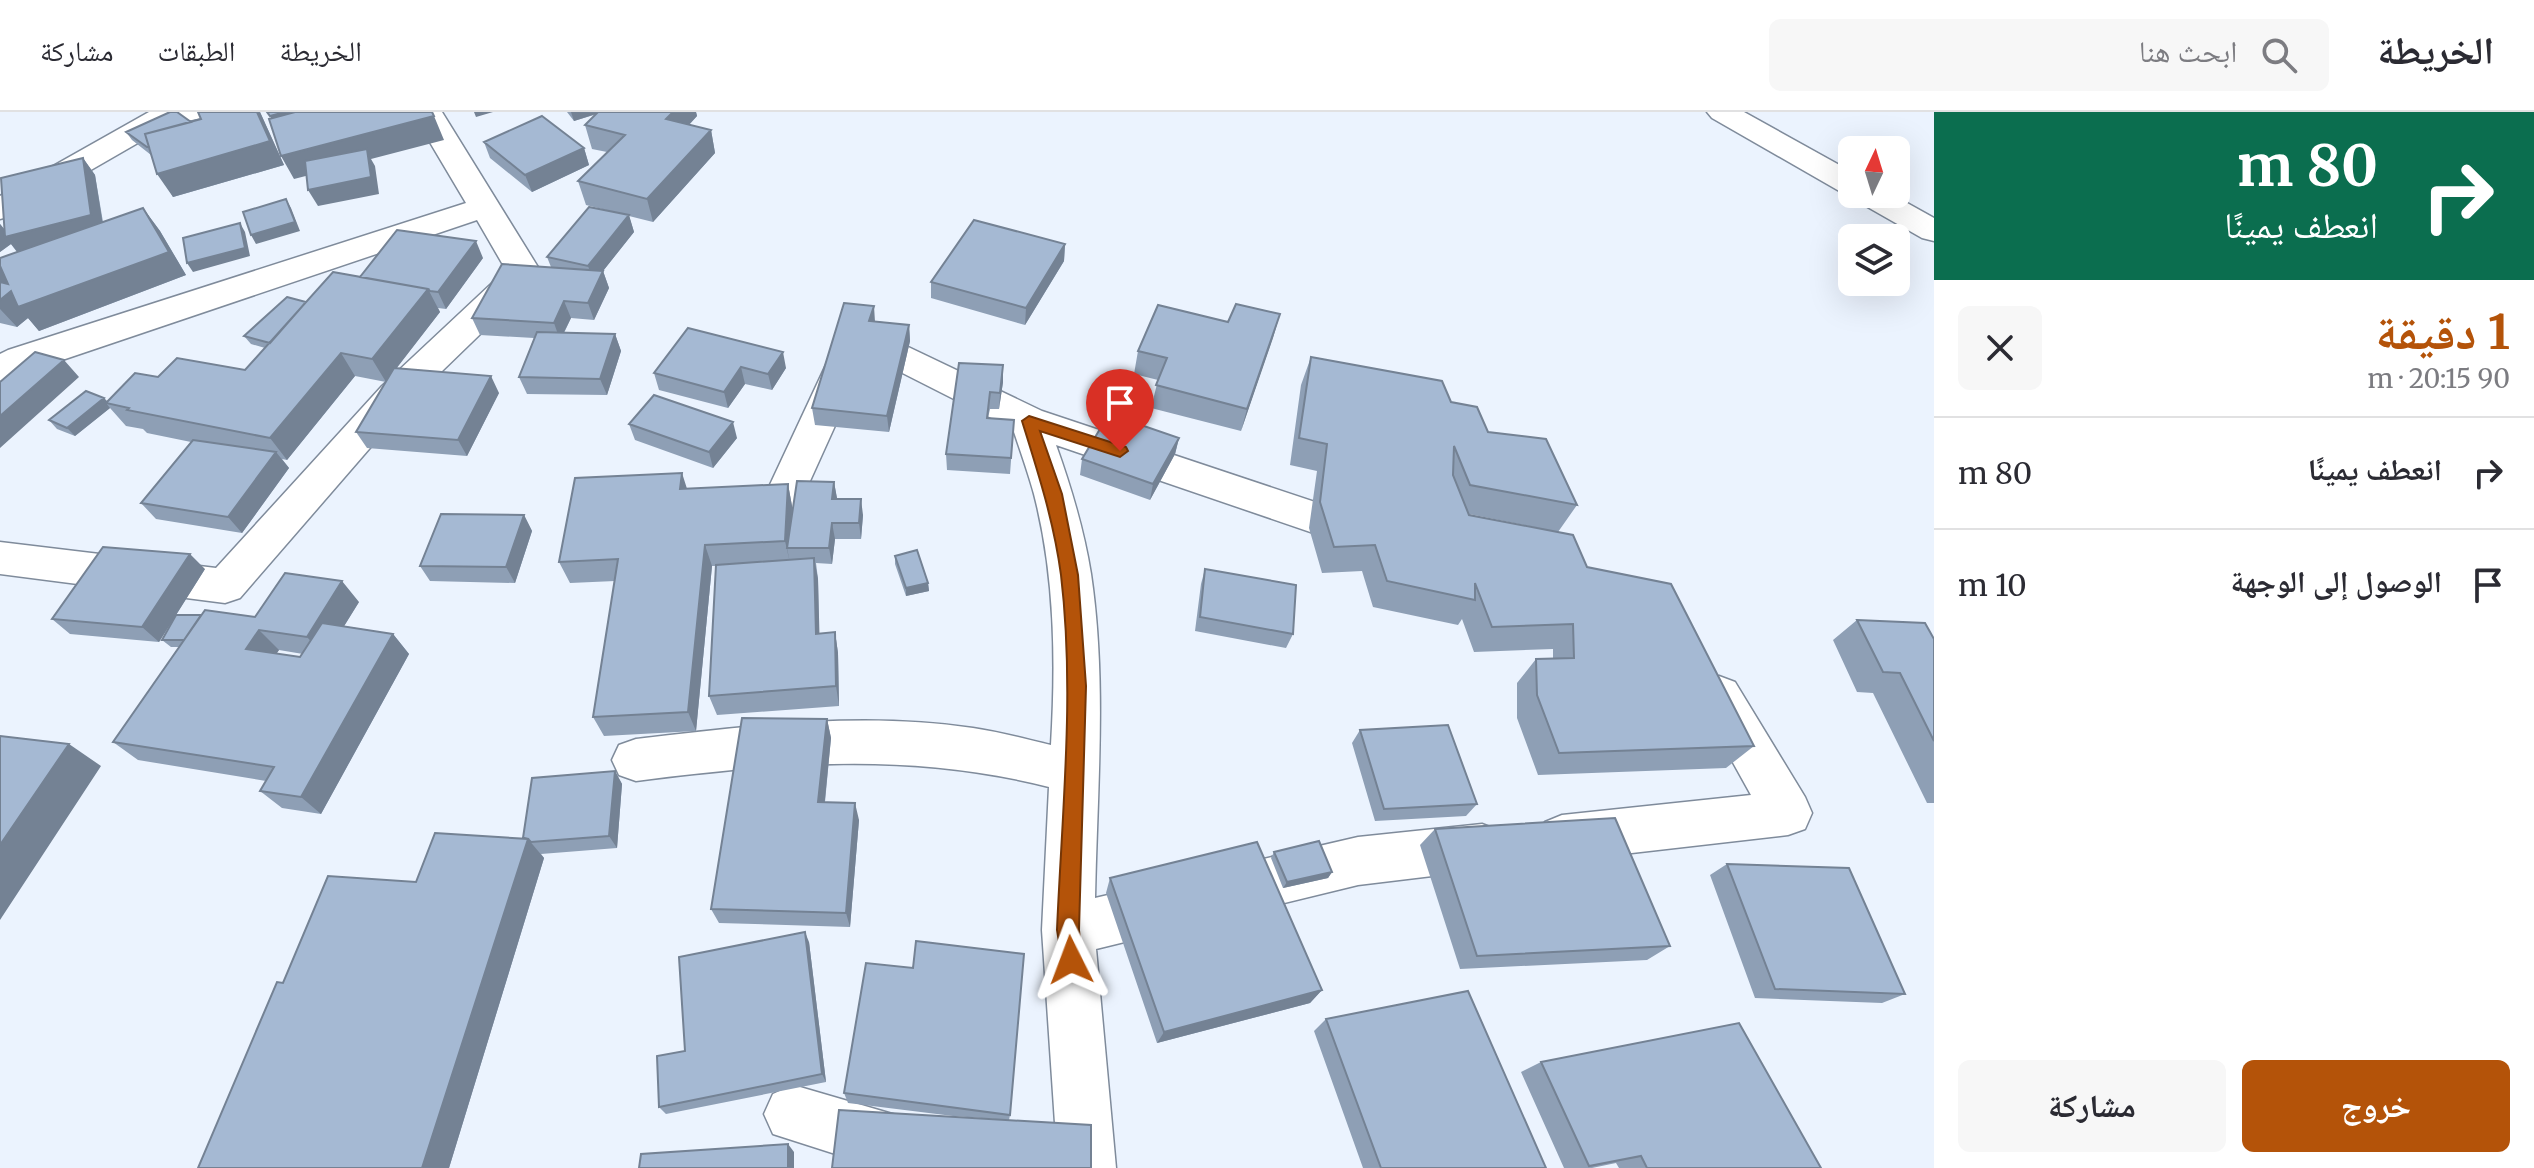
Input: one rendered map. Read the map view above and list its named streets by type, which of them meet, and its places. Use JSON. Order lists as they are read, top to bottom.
{
  "north": "top",
  "page": {
    "header": "الخريطة",
    "search": "ابحث هنا",
    "nav": ["الخريطة", "الطبقات", "مشاركة"],
    "turn": ["80 m", "انعطف يمينًا"],
    "heading": ["1 دقيقة", "90 m · 20:15"],
    "list": [
      {
        "name": "انعطف يمينًا",
        "value": "80 m"
      },
      {
        "name": "الوصول إلى الوجهة",
        "value": "10 m"
      }
    ],
    "buttons": ["خروج", "مشاركة"]
  }
}
